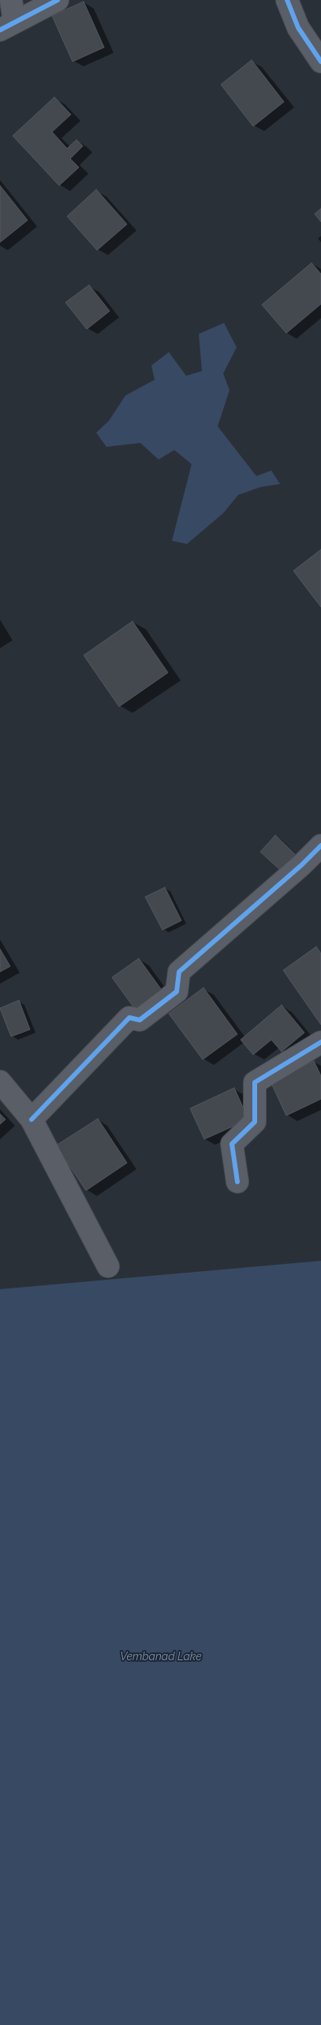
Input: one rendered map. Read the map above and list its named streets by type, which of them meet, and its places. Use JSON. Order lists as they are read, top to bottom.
{
  "water": ["Vembanad Lake"]
}
